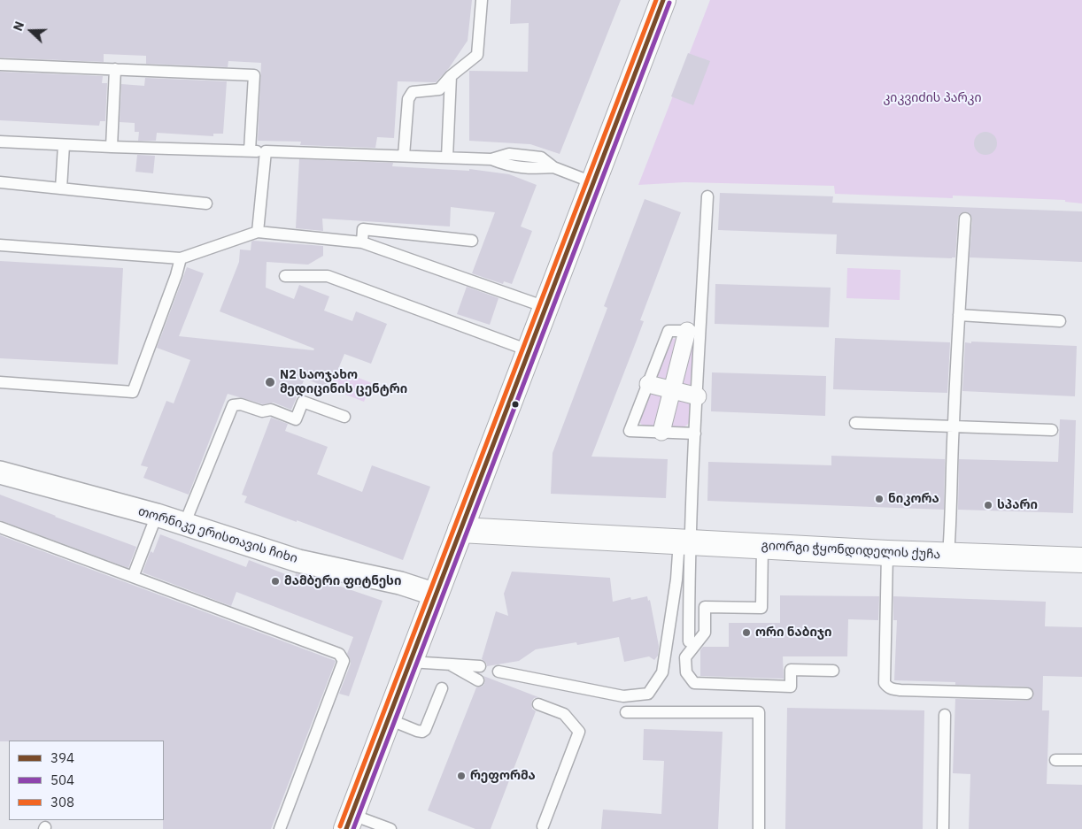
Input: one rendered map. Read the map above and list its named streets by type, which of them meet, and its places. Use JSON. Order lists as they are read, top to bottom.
{
  "streets": {
    "main road": ["გიორგი ჭყონდიდელის ქუჩა"],
    "street": ["თორნიკე ერისთავის ჩიხი"]
  },
  "parks": ["კიკვიძის პარკი"],
  "places": [
    "N2 საოჯახო მედიცინის ცენტრი",
    "ნიკორა",
    "სპარი",
    "მამბერი ფიტნესი",
    "ორი ნაბიჯი",
    "რეფორმა"
  ],
  "lines": ["transit line 394", "transit line 308", "transit line 504"],
  "legend": ["394", "504", "308"],
  "north": "left"
}
